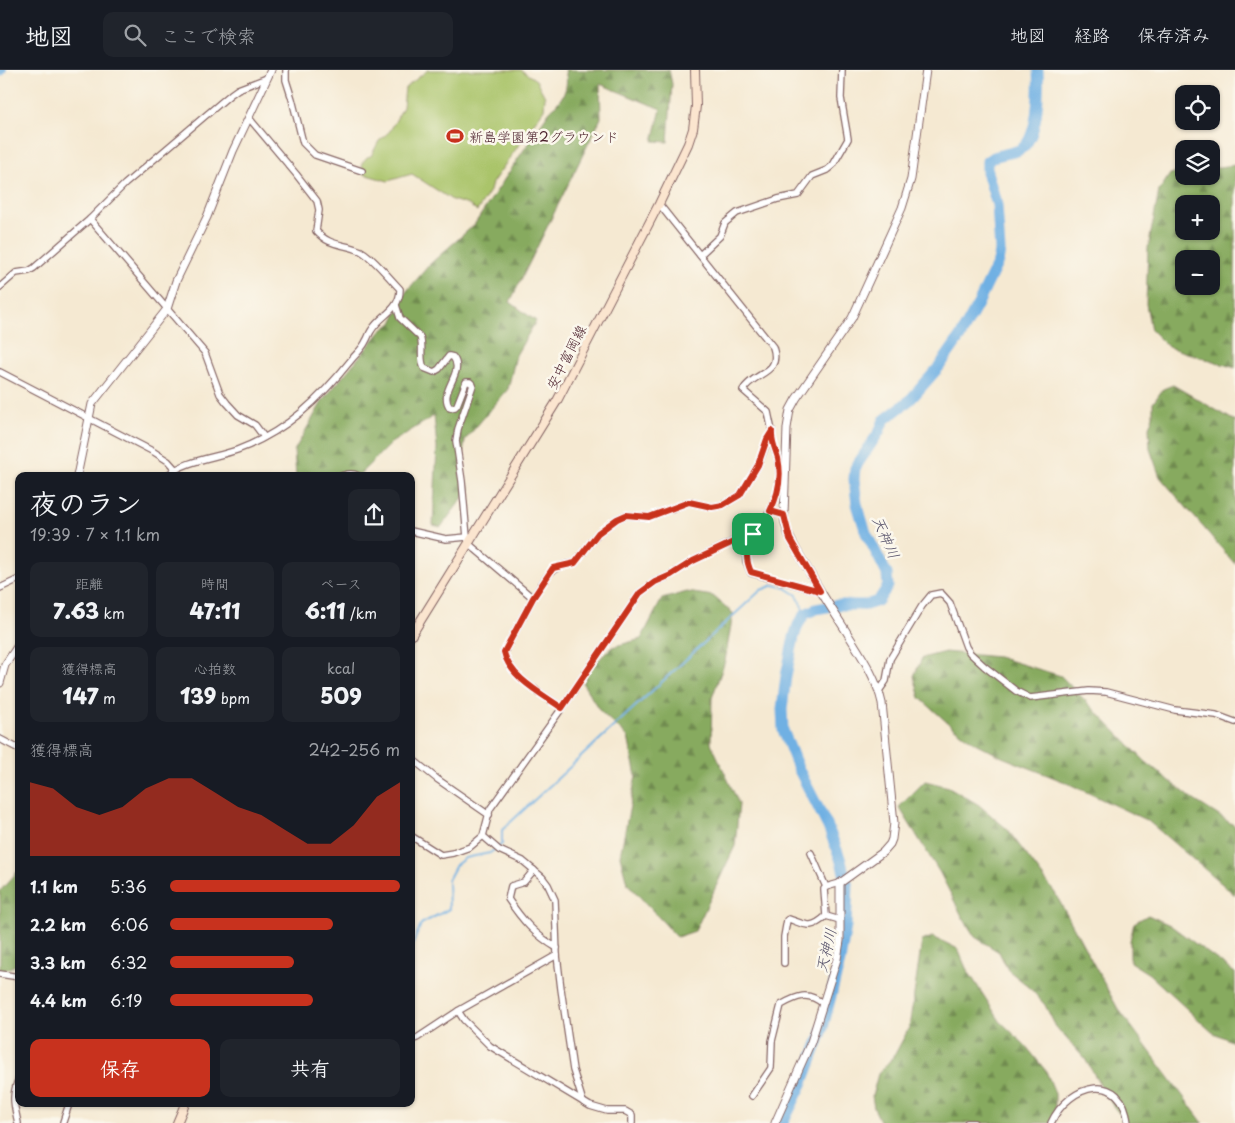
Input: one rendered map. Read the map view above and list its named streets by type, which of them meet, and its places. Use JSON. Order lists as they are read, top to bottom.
{
  "streets": {
    "main road": ["安中富岡線"]
  },
  "water": ["天神川"],
  "places": {
    "sports": ["新島学園第2グラウンド"]
  },
  "page": {
    "header": "地図",
    "search": "ここで検索",
    "nav": ["地図", "経路", "保存済み"],
    "map_buttons": ["+", "−"],
    "heading": ["夜のラン", "19:39 · 7 × 1.1 km"],
    "stats": [
      ["距離", "7.63 km"],
      ["時間", "47:11"],
      ["ペース", "6:11 /km"],
      ["獲得標高", "147 m"],
      ["心拍数", "139 bpm"],
      ["kcal", "509"]
    ],
    "chart": ["獲得標高", "242–256 m"],
    "list": [
      {
        "name": "1.1 km",
        "note": "5:36"
      },
      {
        "name": "2.2 km",
        "note": "6:06"
      },
      {
        "name": "3.3 km",
        "note": "6:32"
      },
      {
        "name": "4.4 km",
        "note": "6:19"
      }
    ],
    "buttons": ["保存", "共有"]
  }
}
